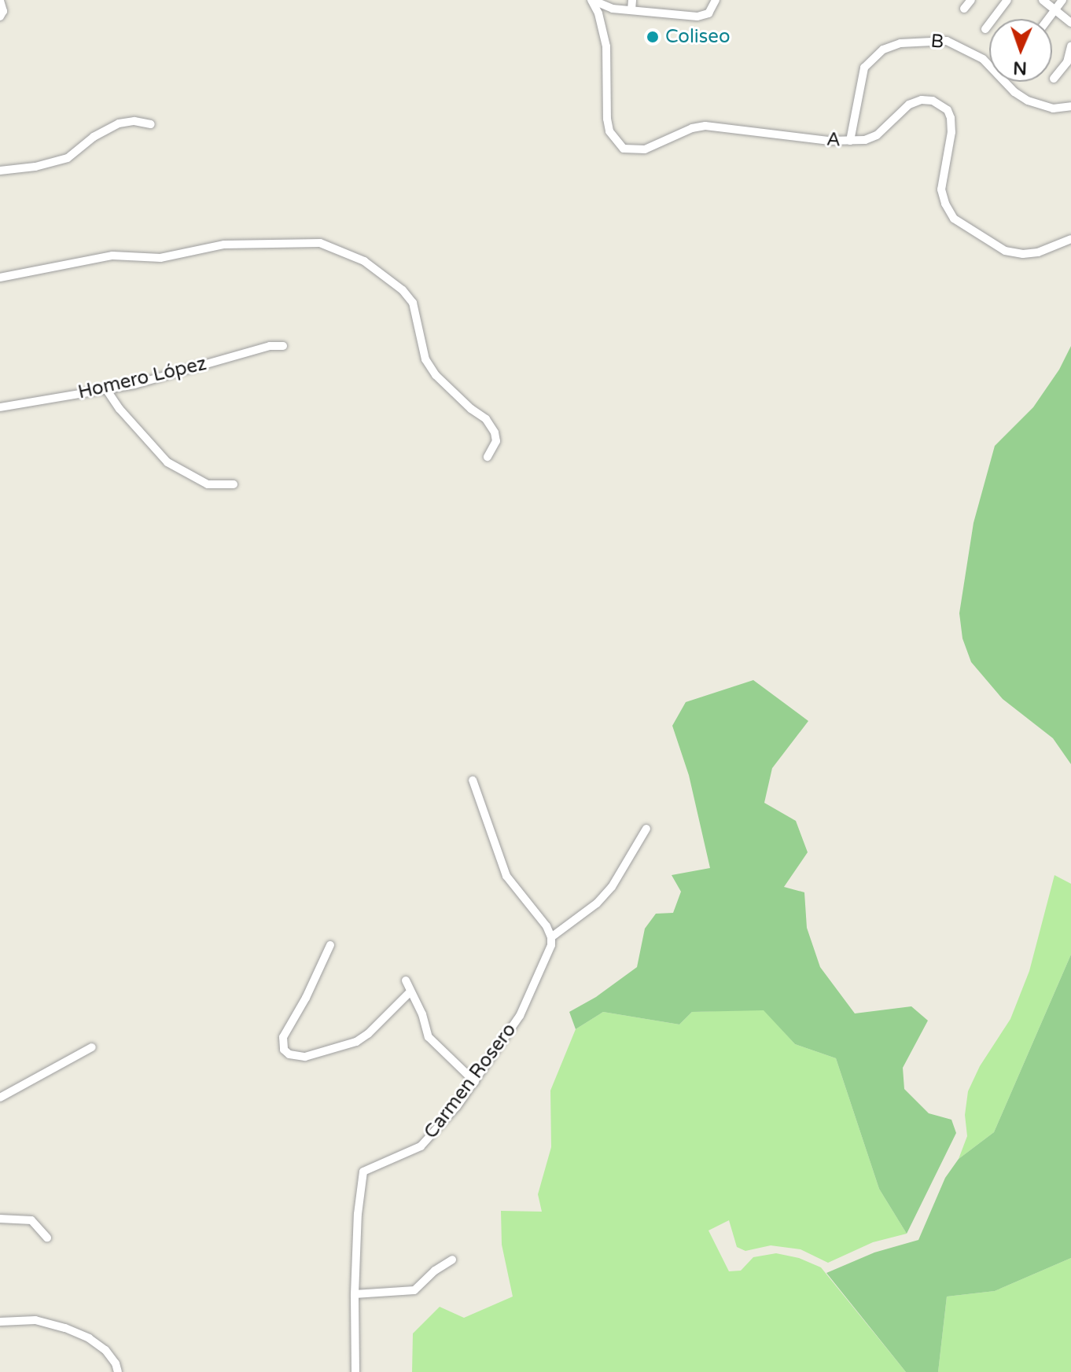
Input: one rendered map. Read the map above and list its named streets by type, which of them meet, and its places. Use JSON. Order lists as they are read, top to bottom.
{
  "streets": {
    "street": [
      "B",
      "A",
      "Homero López",
      "Carmen Rosero"
    ]
  },
  "crossings": [
    ["B", "A"]
  ],
  "places": ["Coliseo"],
  "north": "bottom"
}
